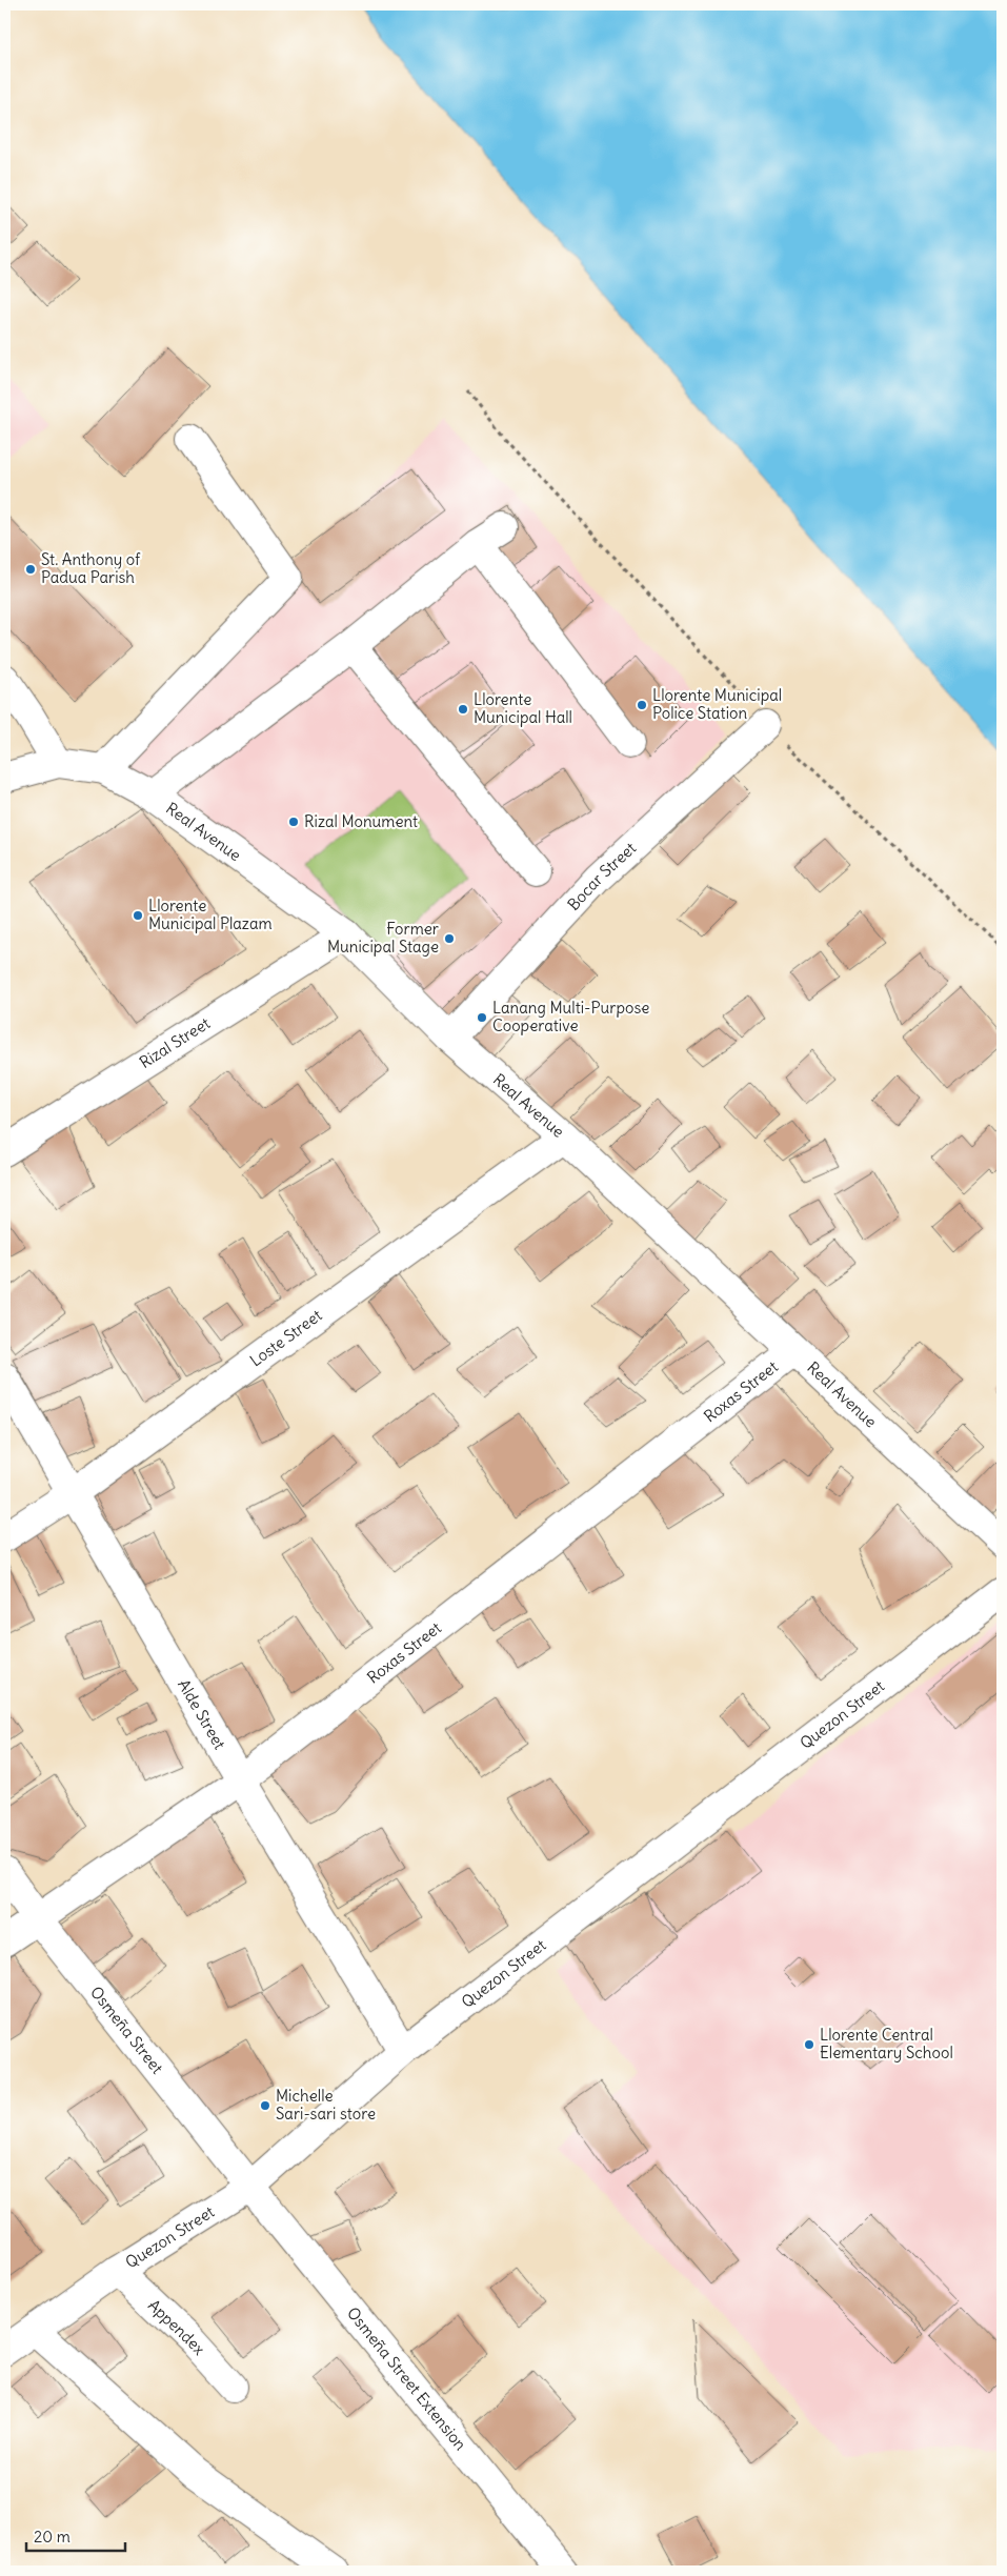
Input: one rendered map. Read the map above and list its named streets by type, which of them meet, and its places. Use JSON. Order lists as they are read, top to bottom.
{
  "streets": {
    "street": [
      "Real Avenue",
      "Bocar Street",
      "Rizal Street",
      "Loste Street",
      "Roxas Street",
      "Quezon Street",
      "Alde Street",
      "Osmeña Street",
      "Appendex",
      "Osmeña Street Extension"
    ]
  },
  "crossings": [
    ["Real Avenue", "Bocar Street"],
    ["Real Avenue", "Rizal Street"],
    ["Real Avenue", "Loste Street"],
    ["Real Avenue", "Roxas Street"],
    ["Loste Street", "Alde Street"],
    ["Roxas Street", "Alde Street"],
    ["Roxas Street", "Osmeña Street"],
    ["Quezon Street", "Alde Street"],
    ["Quezon Street", "Osmeña Street"],
    ["Quezon Street", "Appendex"],
    ["Quezon Street", "Osmeña Street Extension"],
    ["Osmeña Street", "Osmeña Street Extension"]
  ],
  "places": [
    "St. Anthony of Padua Parish",
    "Llorente Municipal Police Station",
    "Llorente Municipal Hall",
    "Rizal Monument",
    "Llorente Municipal Plazam",
    "Former Municipal Stage",
    "Lanang Multi-Purpose Cooperative",
    "Llorente Central Elementary School",
    "Michelle Sari-sari store"
  ],
  "scale_bar": "20 m"
}
